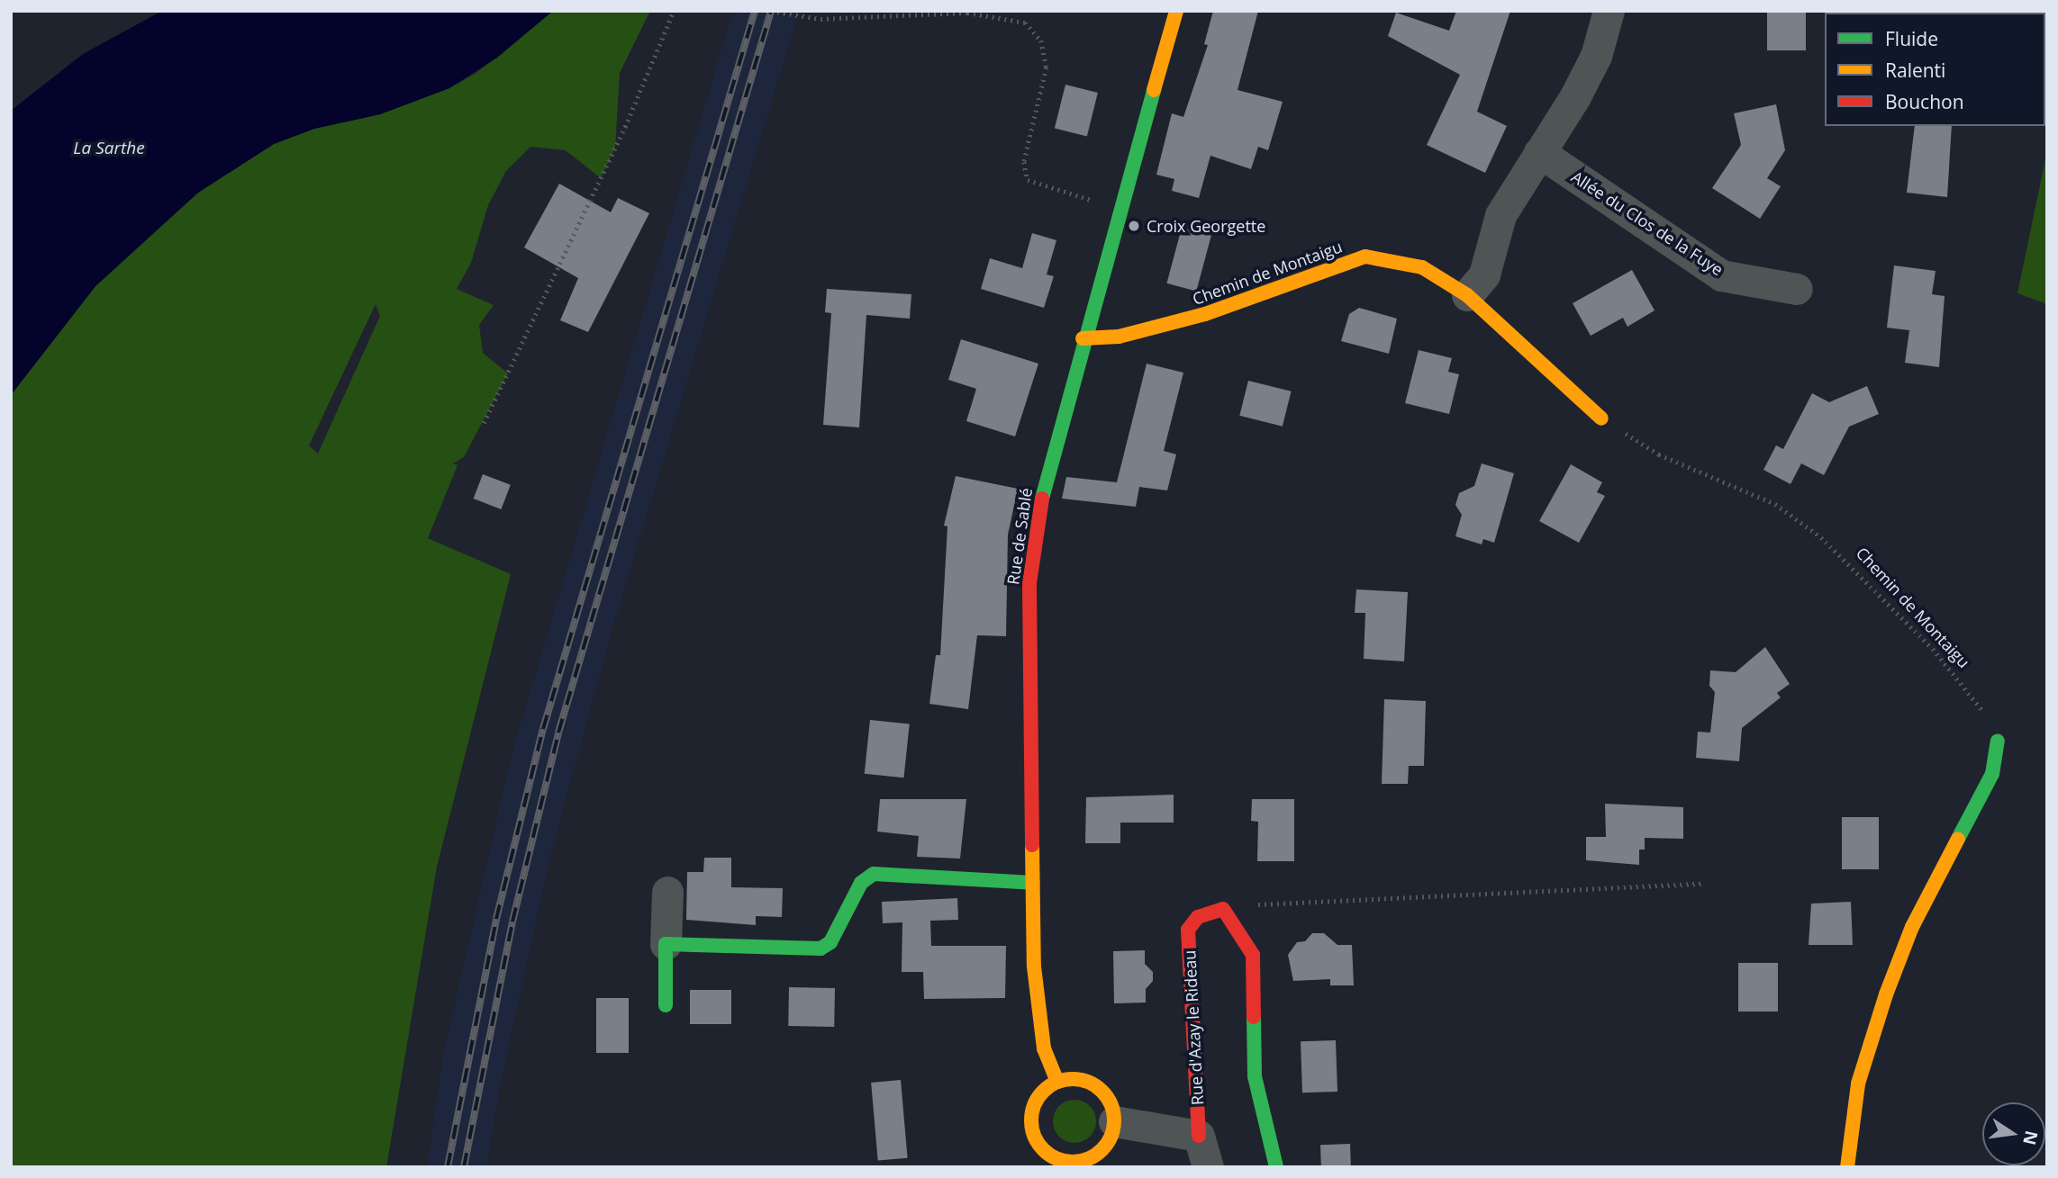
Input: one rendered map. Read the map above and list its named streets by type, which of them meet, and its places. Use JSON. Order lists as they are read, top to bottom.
{
  "streets": {
    "street": [
      "Allée du Clos de la Fuye",
      "Chemin de Montaigu",
      "Rue de Sablé",
      "Rue d'Azay le Rideau"
    ]
  },
  "crossings": [
    ["Chemin de Montaigu", "Rue de Sablé"]
  ],
  "water": ["La Sarthe"],
  "places": ["Croix Georgette"],
  "legend": ["Fluide", "Ralenti", "Bouchon"],
  "north": "right"
}
